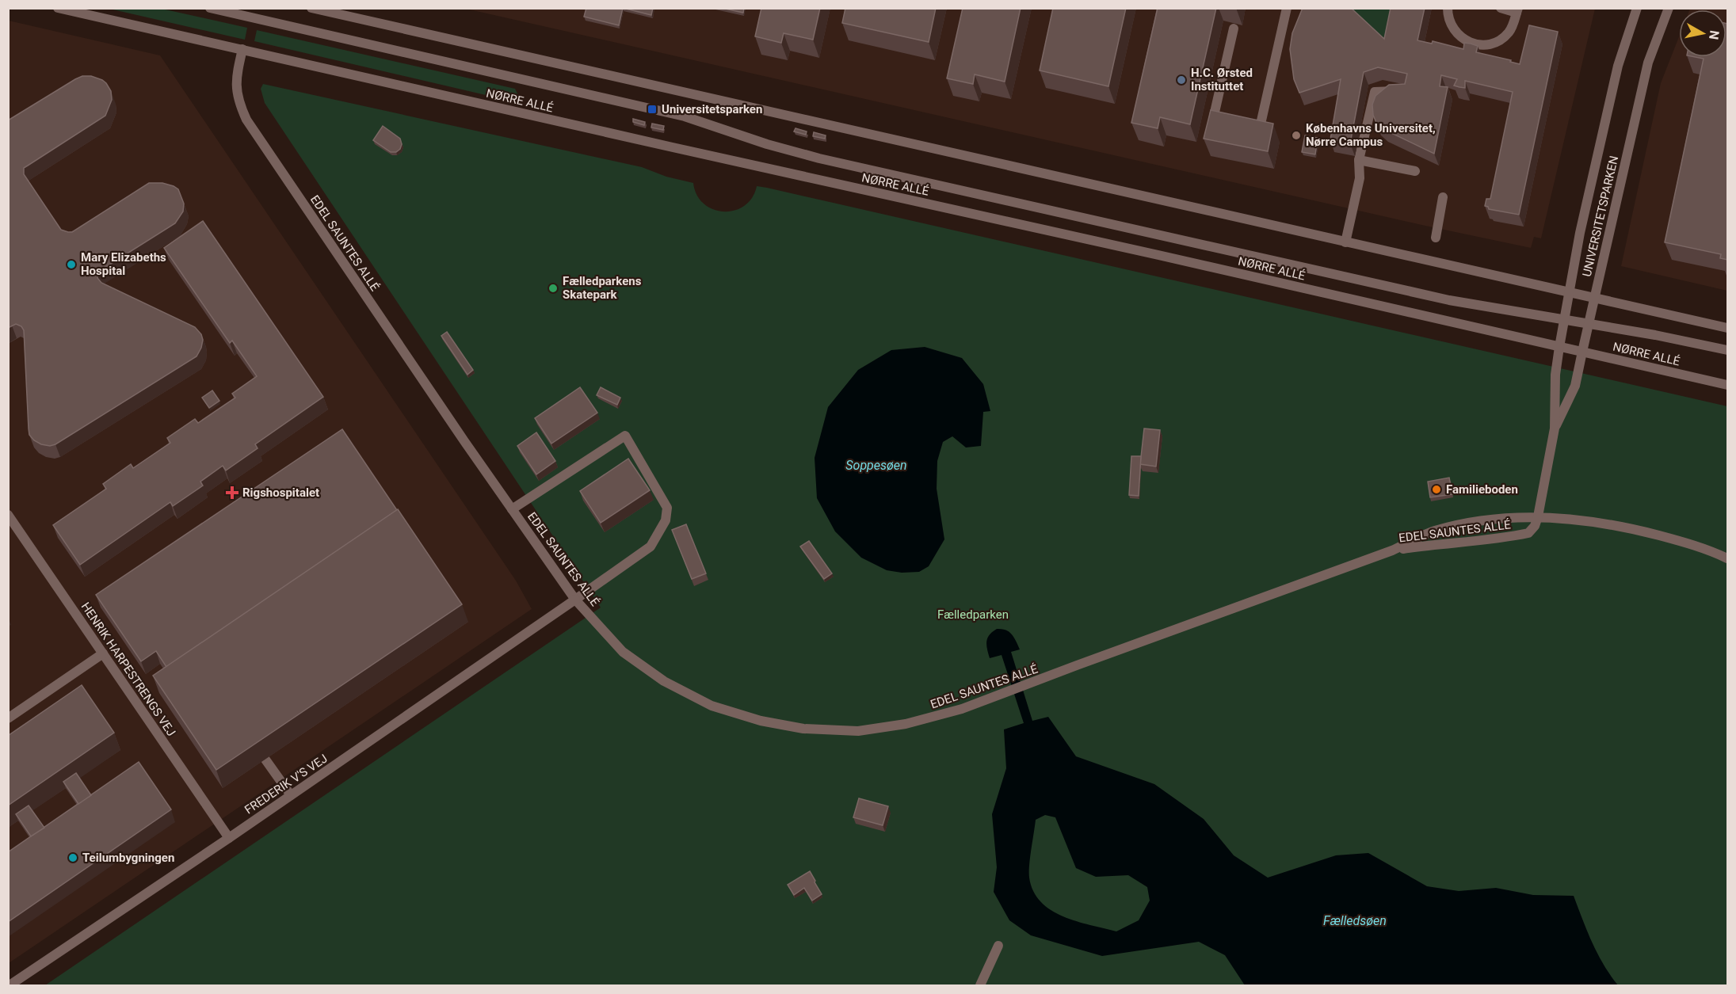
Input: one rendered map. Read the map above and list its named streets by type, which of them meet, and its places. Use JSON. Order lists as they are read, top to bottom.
{
  "streets": {
    "street": [
      "NØRRE ALLÉ",
      "UNIVERSITETSPARKEN",
      "EDEL SAUNTES ALLÉ",
      "HENRIK HARPESTRENGS VEJ",
      "FREDERIK V'S VEJ"
    ]
  },
  "crossings": [
    ["NØRRE ALLÉ", "UNIVERSITETSPARKEN"],
    ["NØRRE ALLÉ", "EDEL SAUNTES ALLÉ"],
    ["UNIVERSITETSPARKEN", "EDEL SAUNTES ALLÉ"],
    ["EDEL SAUNTES ALLÉ", "FREDERIK V'S VEJ"],
    ["HENRIK HARPESTRENGS VEJ", "FREDERIK V'S VEJ"]
  ],
  "water": ["Soppesøen", "Fælledsøen"],
  "parks": ["Fælledparken"],
  "places": {
    "other": [
      "H.C. Ørsted Instituttet",
      "Københavns Universitet, Nørre Campus",
      "Mary Elizabeths Hospital",
      "Fælledparkens Skatepark",
      "Familieboden",
      "Teilumbygningen"
    ],
    "transit": ["Universitetsparken"],
    "health": ["Rigshospitalet"]
  },
  "north": "right"
}
